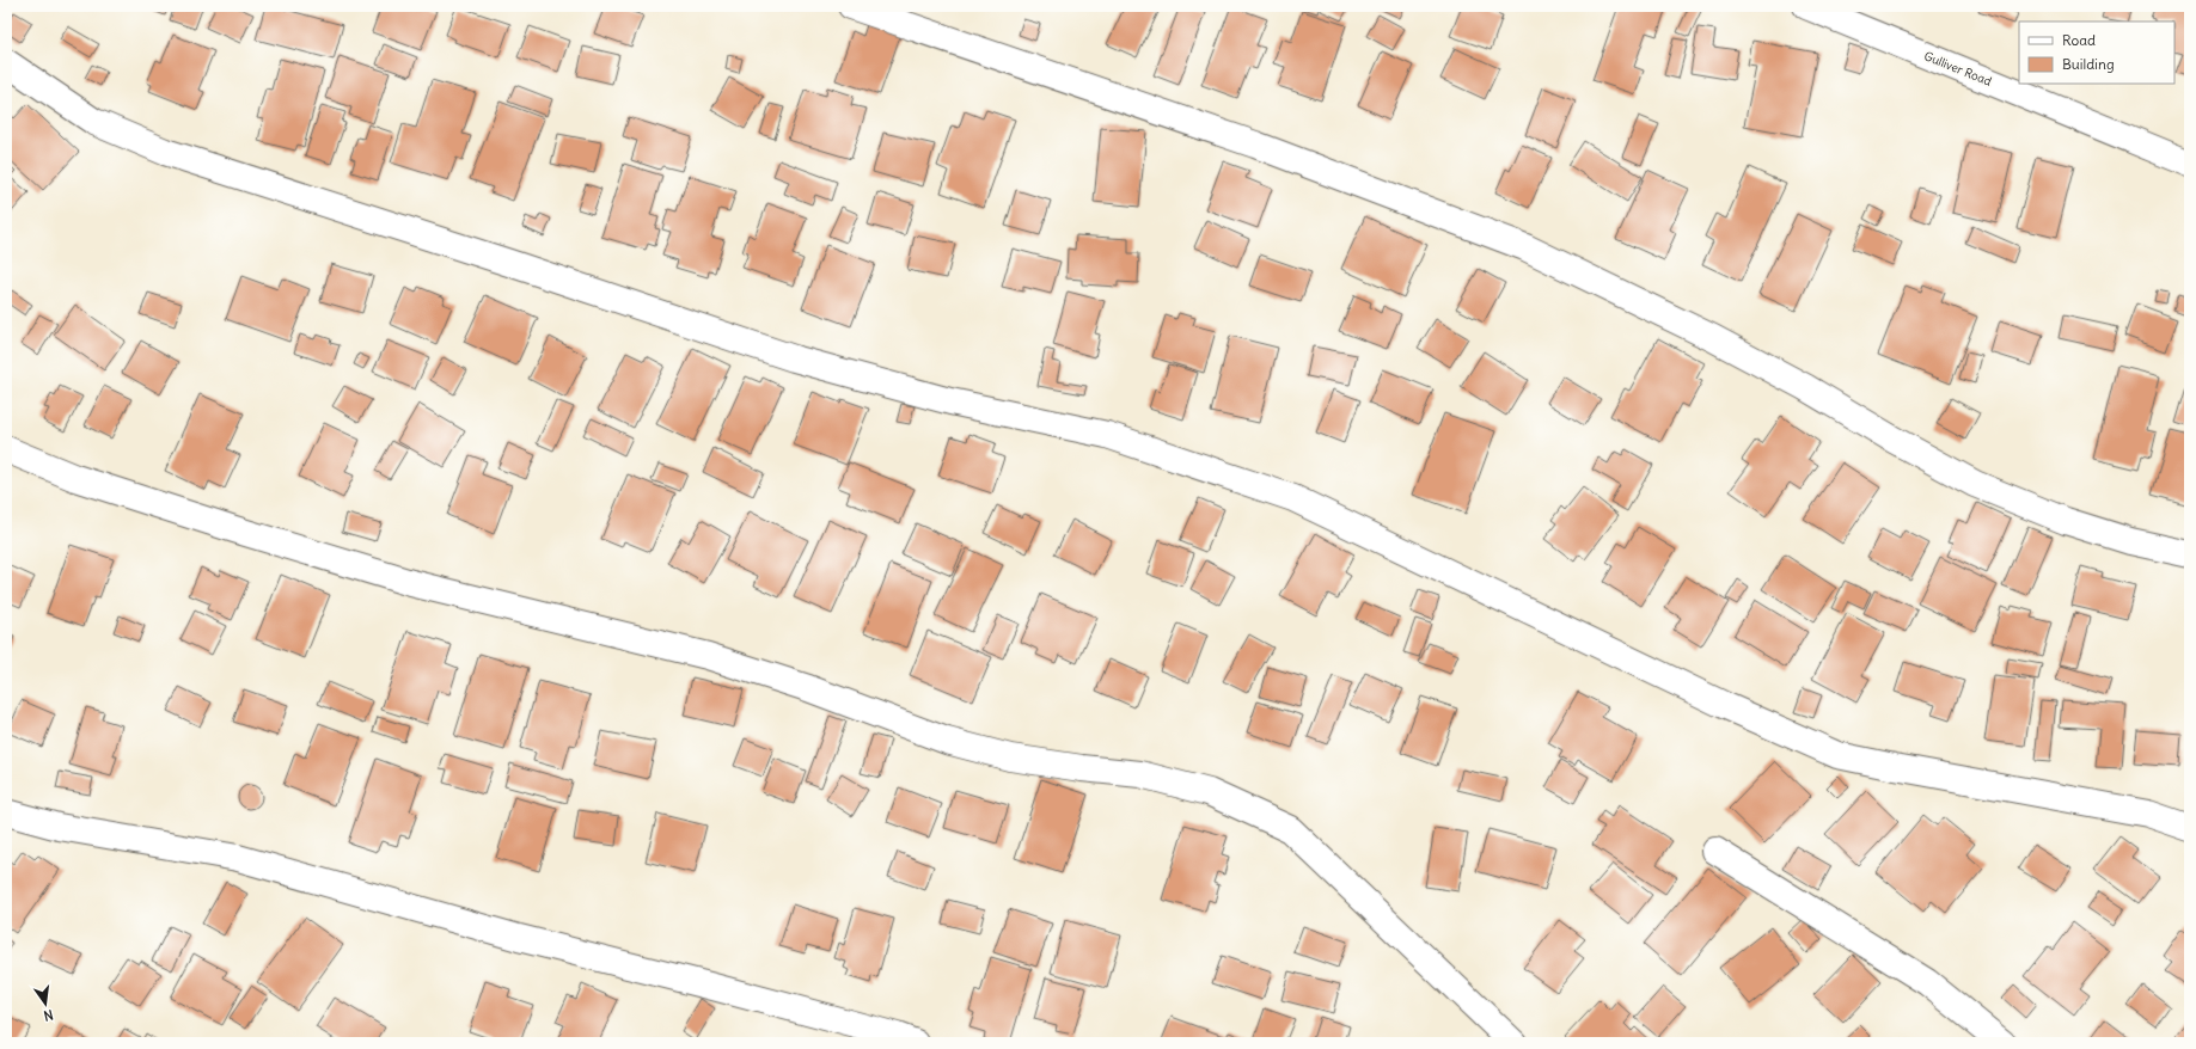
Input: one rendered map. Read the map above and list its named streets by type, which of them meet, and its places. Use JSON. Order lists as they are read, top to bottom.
{
  "streets": {
    "street": ["Gulliver Road"]
  },
  "legend": ["Road", "Building"],
  "north": "bottom"
}
